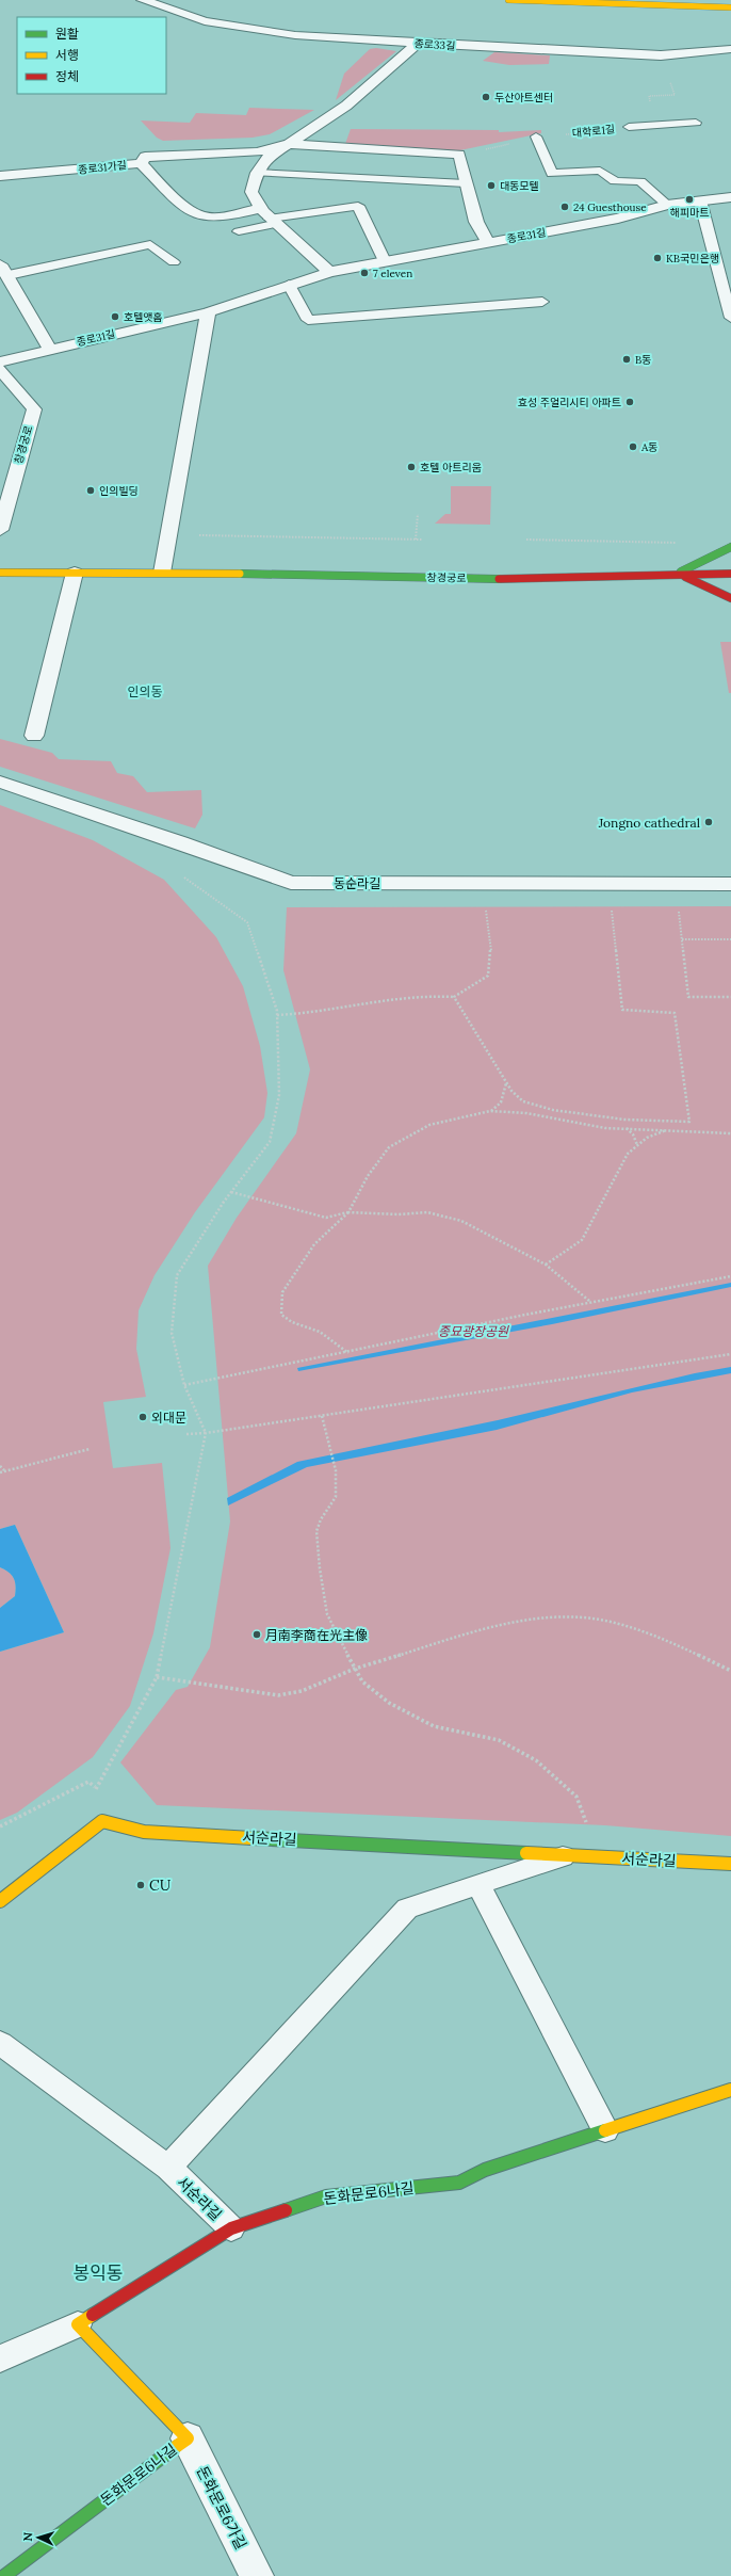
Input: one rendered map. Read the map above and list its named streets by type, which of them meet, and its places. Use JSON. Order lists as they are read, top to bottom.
{
  "streets": {
    "main road": ["창경궁로", "서순라길", "돈화문로6나길"],
    "street": [
      "종로33길",
      "종로31가길",
      "종로31길",
      "동순라길",
      "돈화문로6가길"
    ],
    "path": ["대학로1길"]
  },
  "crossings": [
    ["종로33길", "대학로1길"],
    ["서순라길", "돈화문로6나길"],
    ["돈화문로6나길", "돈화문로6가길"]
  ],
  "districts": ["인의동", "봉익동"],
  "parks": ["종묘광장공원"],
  "places": [
    "두산아트센터",
    "대동모텔",
    "해피마트",
    "24 Guesthouse",
    "KB국민은행",
    "7 eleven",
    "호텔앳홈",
    "B동",
    "효성 주얼리시티 아파트",
    "A동",
    "호텔 아트리움",
    "인의빌딩",
    "Jongno cathedral",
    "외대문",
    "月南李商在光主像",
    "CU"
  ],
  "legend": ["원활", "서행", "정체"],
  "north": "left"
}
